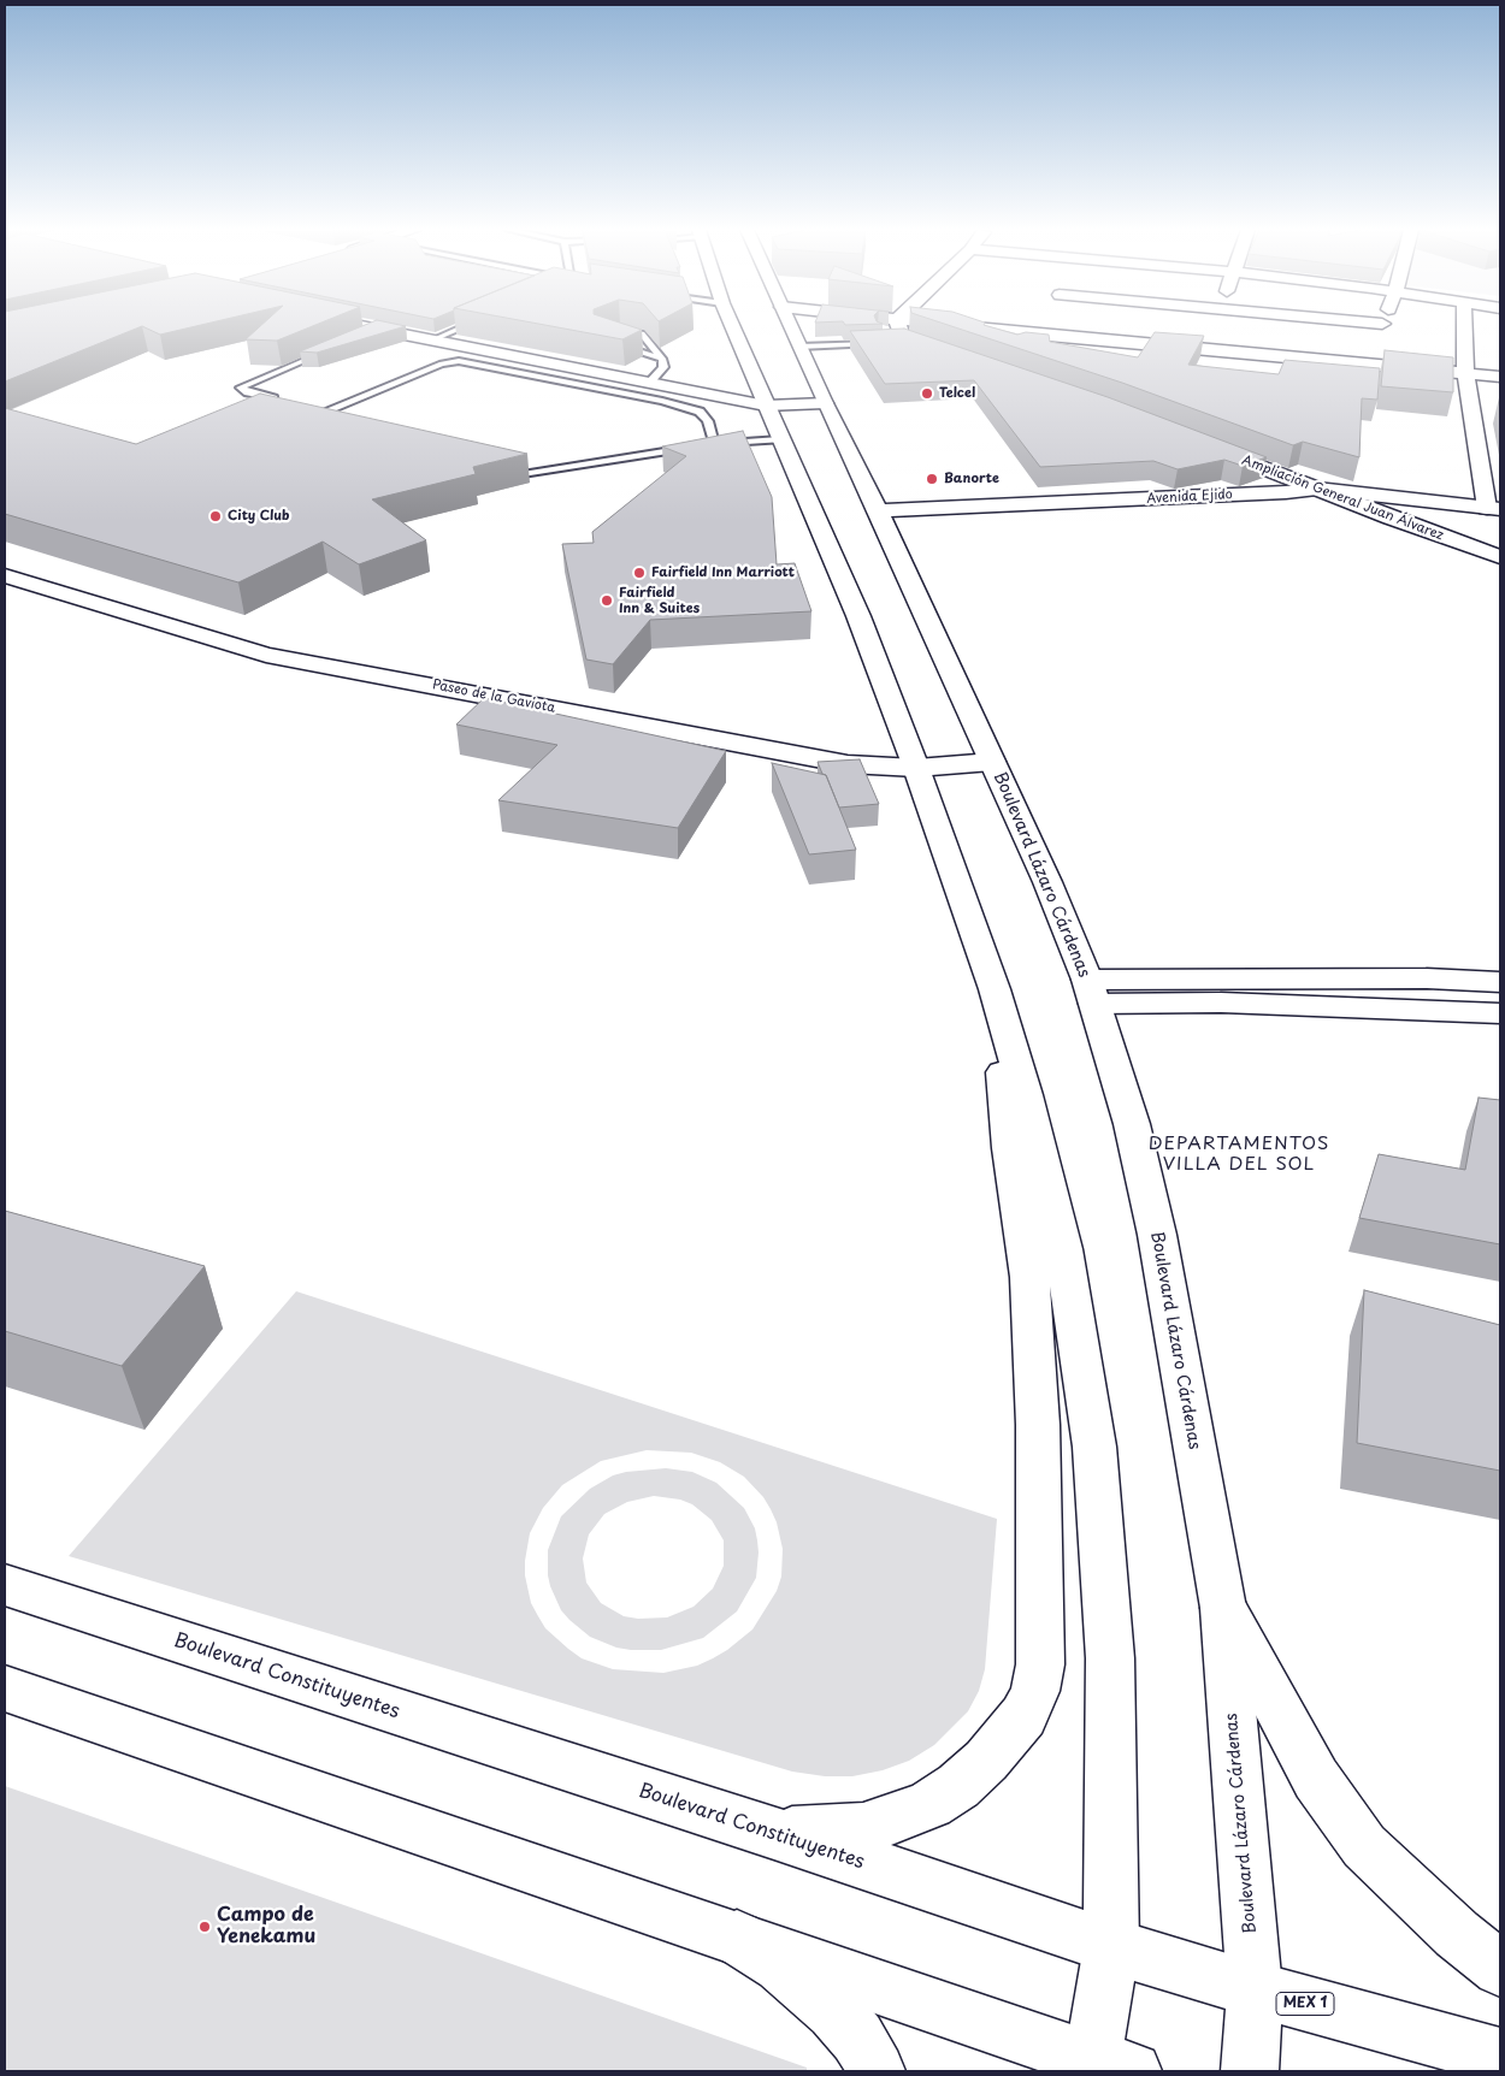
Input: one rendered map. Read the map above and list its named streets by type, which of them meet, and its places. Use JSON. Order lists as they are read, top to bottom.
{
  "streets": {
    "main road": [
      "Avenida Ejido",
      "Ampliación General Juan Álvarez",
      "Paseo de la Gaviota",
      "Boulevard Lázaro Cárdenas",
      "Boulevard Constituyentes",
      "MEX 1"
    ]
  },
  "crossings": [
    ["Avenida Ejido", "Ampliación General Juan Álvarez"],
    ["Avenida Ejido", "Boulevard Lázaro Cárdenas"],
    ["Paseo de la Gaviota", "Boulevard Lázaro Cárdenas"],
    ["Boulevard Lázaro Cárdenas", "Boulevard Constituyentes"],
    ["Boulevard Lázaro Cárdenas", "MEX 1"],
    ["Boulevard Constituyentes", "MEX 1"]
  ],
  "districts": ["DEPARTAMENTOS VILLA DEL SOL"],
  "places": [
    "Telcel",
    "Banorte",
    "City Club",
    "Fairfield Inn Marriott",
    "Fairfield Inn & Suites",
    "Campo de Yenekamu"
  ]
}
